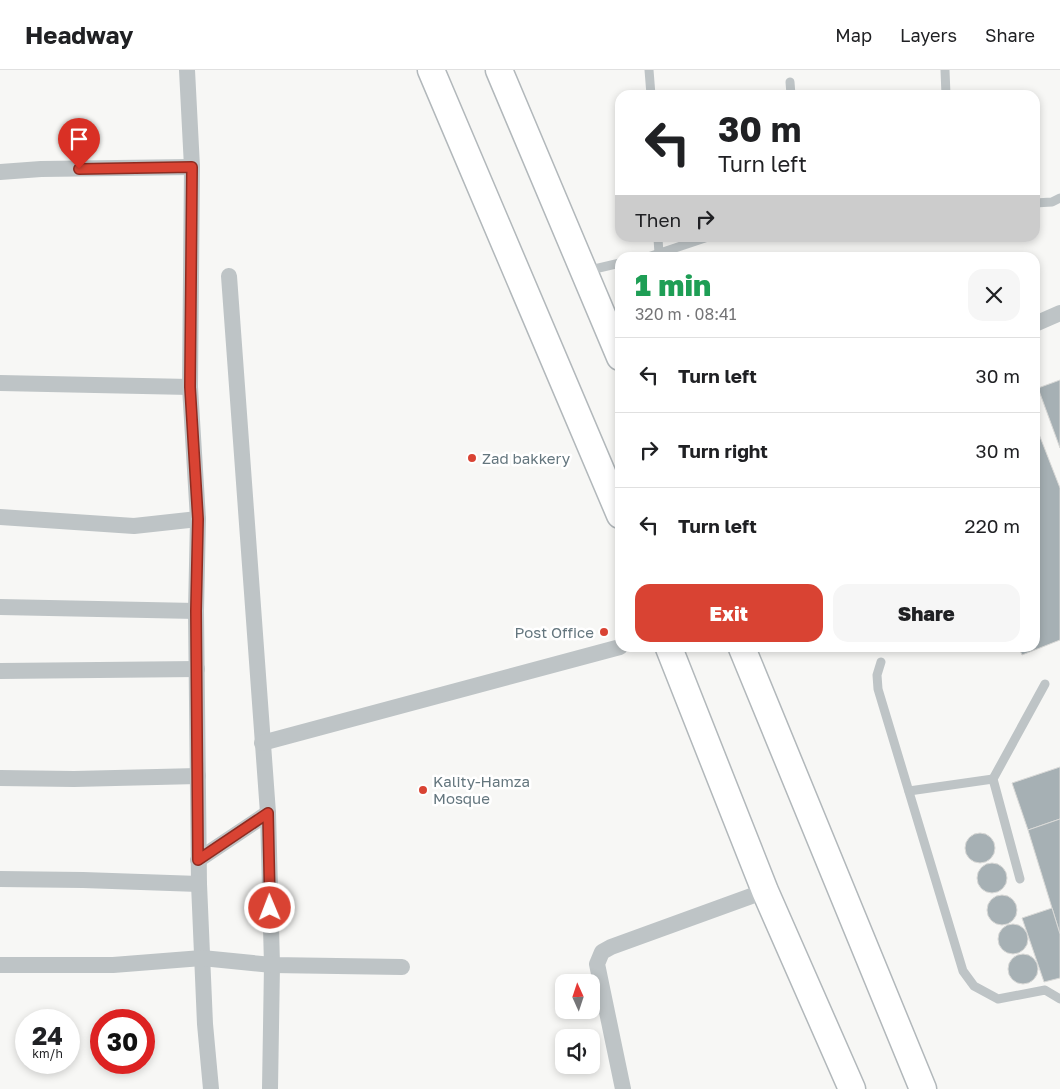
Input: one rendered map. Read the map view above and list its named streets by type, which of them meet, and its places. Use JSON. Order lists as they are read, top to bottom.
{
  "places": ["Zad bakkery", "Post Office", "Kality-Hamza Mosque"],
  "north": "top",
  "page": {
    "header": "Headway",
    "nav": ["Map", "Layers", "Share"],
    "turn": ["30 m", "Turn left"],
    "then": "Then",
    "heading": ["1 min", "320 m · 08:41"],
    "list": [
      {
        "name": "Turn left",
        "value": "30 m"
      },
      {
        "name": "Turn right",
        "value": "30 m"
      },
      {
        "name": "Turn left",
        "value": "220 m"
      }
    ],
    "buttons": ["Exit", "Share"],
    "speed": "24 km/h",
    "limit": "30"
  }
}
